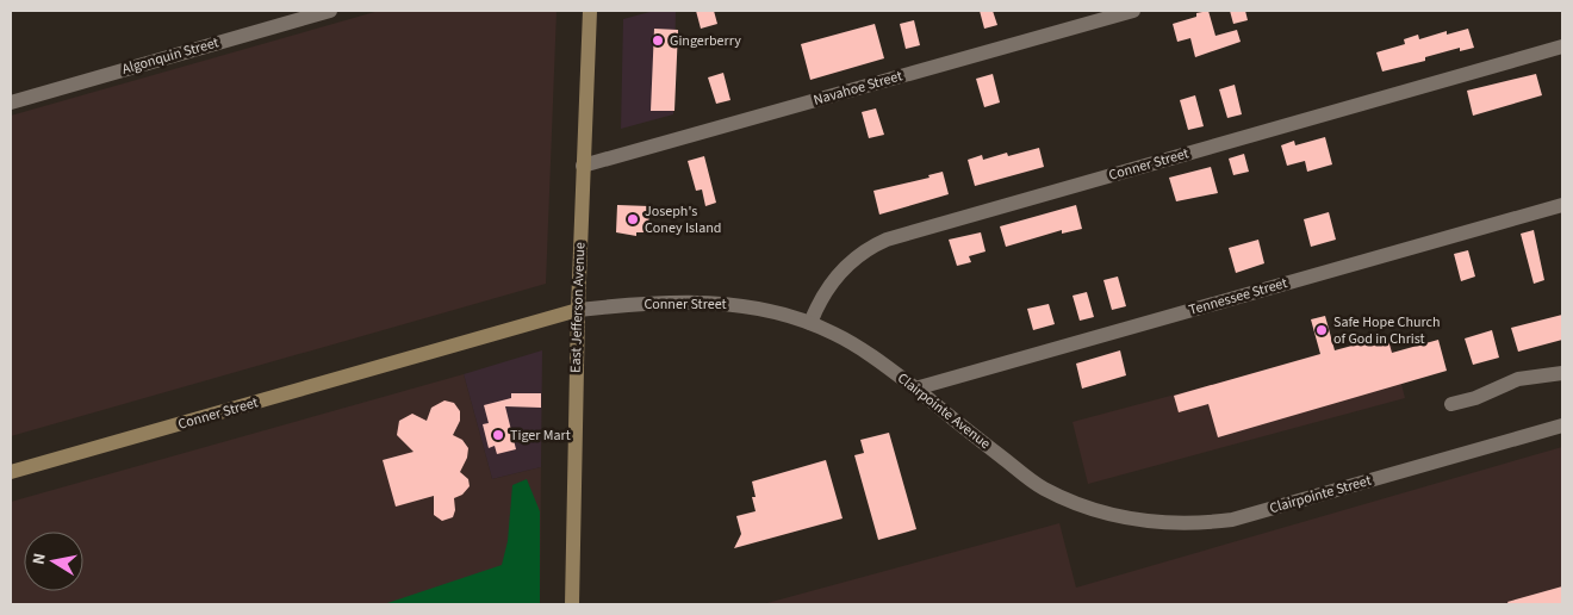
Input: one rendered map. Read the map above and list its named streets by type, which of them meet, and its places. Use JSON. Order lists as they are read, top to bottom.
{
  "streets": {
    "main road": ["Conner Street", "East Jefferson Avenue"],
    "street": [
      "Algonquin Street",
      "Navahoe Street",
      "Tennessee Street",
      "Clairpointe Avenue",
      "Clairpointe Street"
    ]
  },
  "crossings": [
    ["Navahoe Street", "East Jefferson Avenue"],
    ["Conner Street", "East Jefferson Avenue"],
    ["Conner Street", "Clairpointe Avenue"],
    ["Tennessee Street", "Clairpointe Avenue"],
    ["Clairpointe Avenue", "Clairpointe Street"]
  ],
  "places": [
    "Gingerberry",
    "Joseph's Coney Island",
    "Safe Hope Church of God in Christ",
    "Tiger Mart"
  ],
  "north": "left"
}
